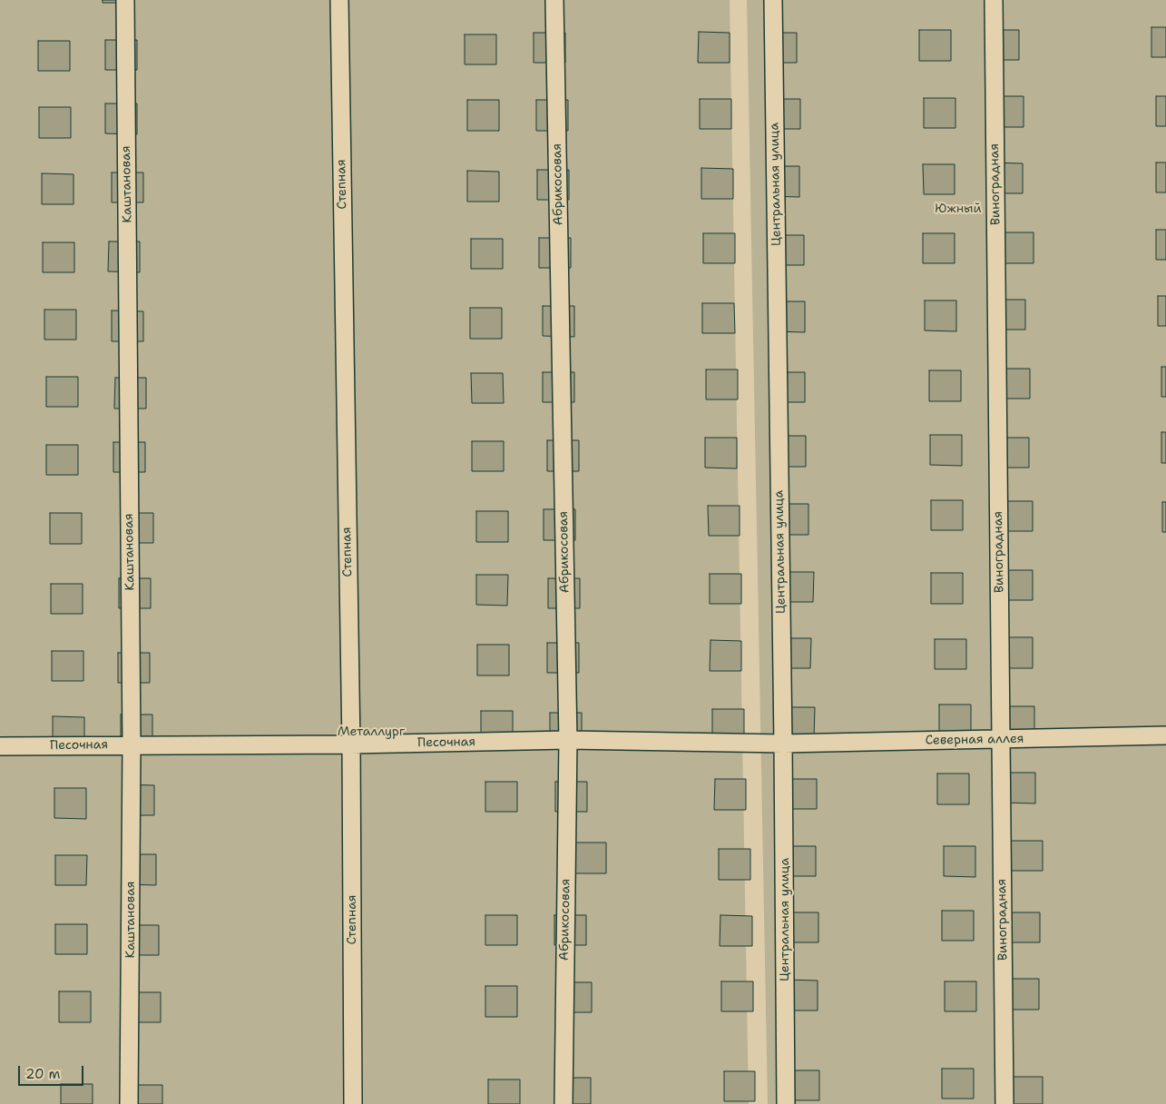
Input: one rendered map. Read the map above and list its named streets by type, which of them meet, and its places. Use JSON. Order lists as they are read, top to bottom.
{
  "streets": {
    "street": [
      "Каштановая",
      "Степная",
      "Абрикосовая",
      "Центральная улица",
      "Виноградная",
      "Северная аллея",
      "Песочная"
    ]
  },
  "crossings": [
    ["Каштановая", "Песочная"],
    ["Степная", "Песочная"],
    ["Абрикосовая", "Песочная"],
    ["Центральная улица", "Северная аллея"],
    ["Центральная улица", "Песочная"],
    ["Виноградная", "Северная аллея"],
    ["Северная аллея", "Песочная"]
  ],
  "parks": ["Южный", "Металлург"],
  "scale_bar": "20 m"
}
